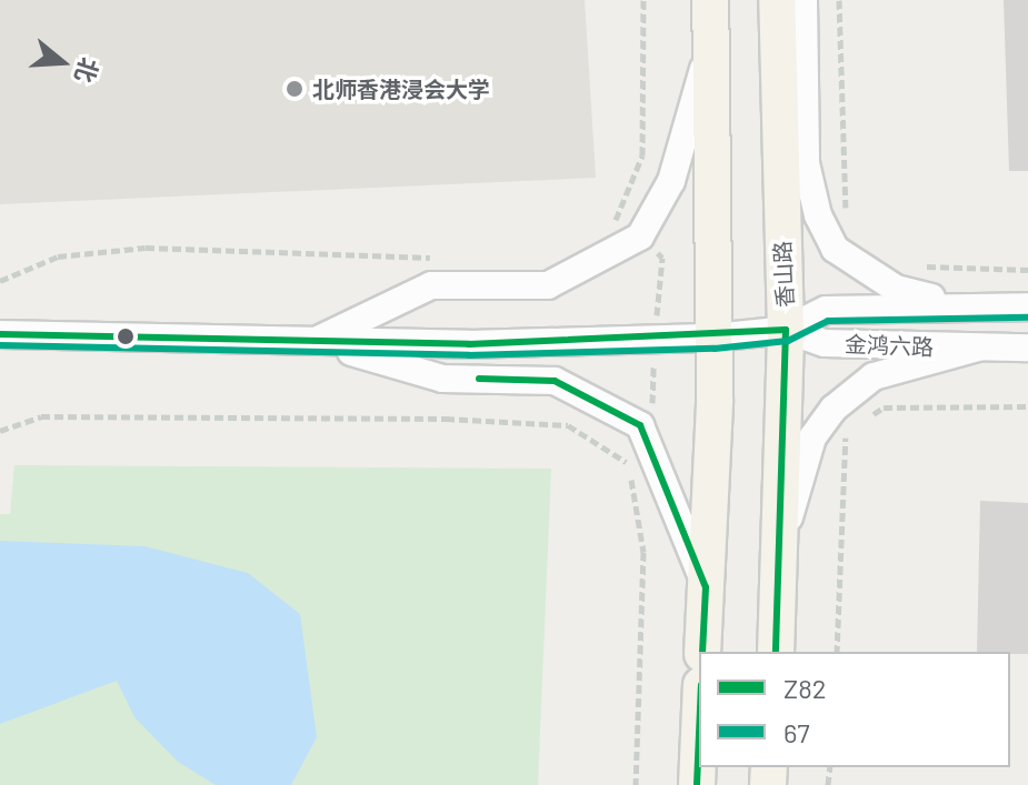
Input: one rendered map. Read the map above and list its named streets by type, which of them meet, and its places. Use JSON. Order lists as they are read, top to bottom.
{
  "streets": {
    "main road": ["香山路"],
    "street": ["金鸿六路"]
  },
  "crossings": [
    ["香山路", "金鸿六路"]
  ],
  "places": ["北师香港浸会大学"],
  "lines": ["transit line 67", "transit line Z82"],
  "legend": ["Z82", "67"],
  "north": "right"
}
